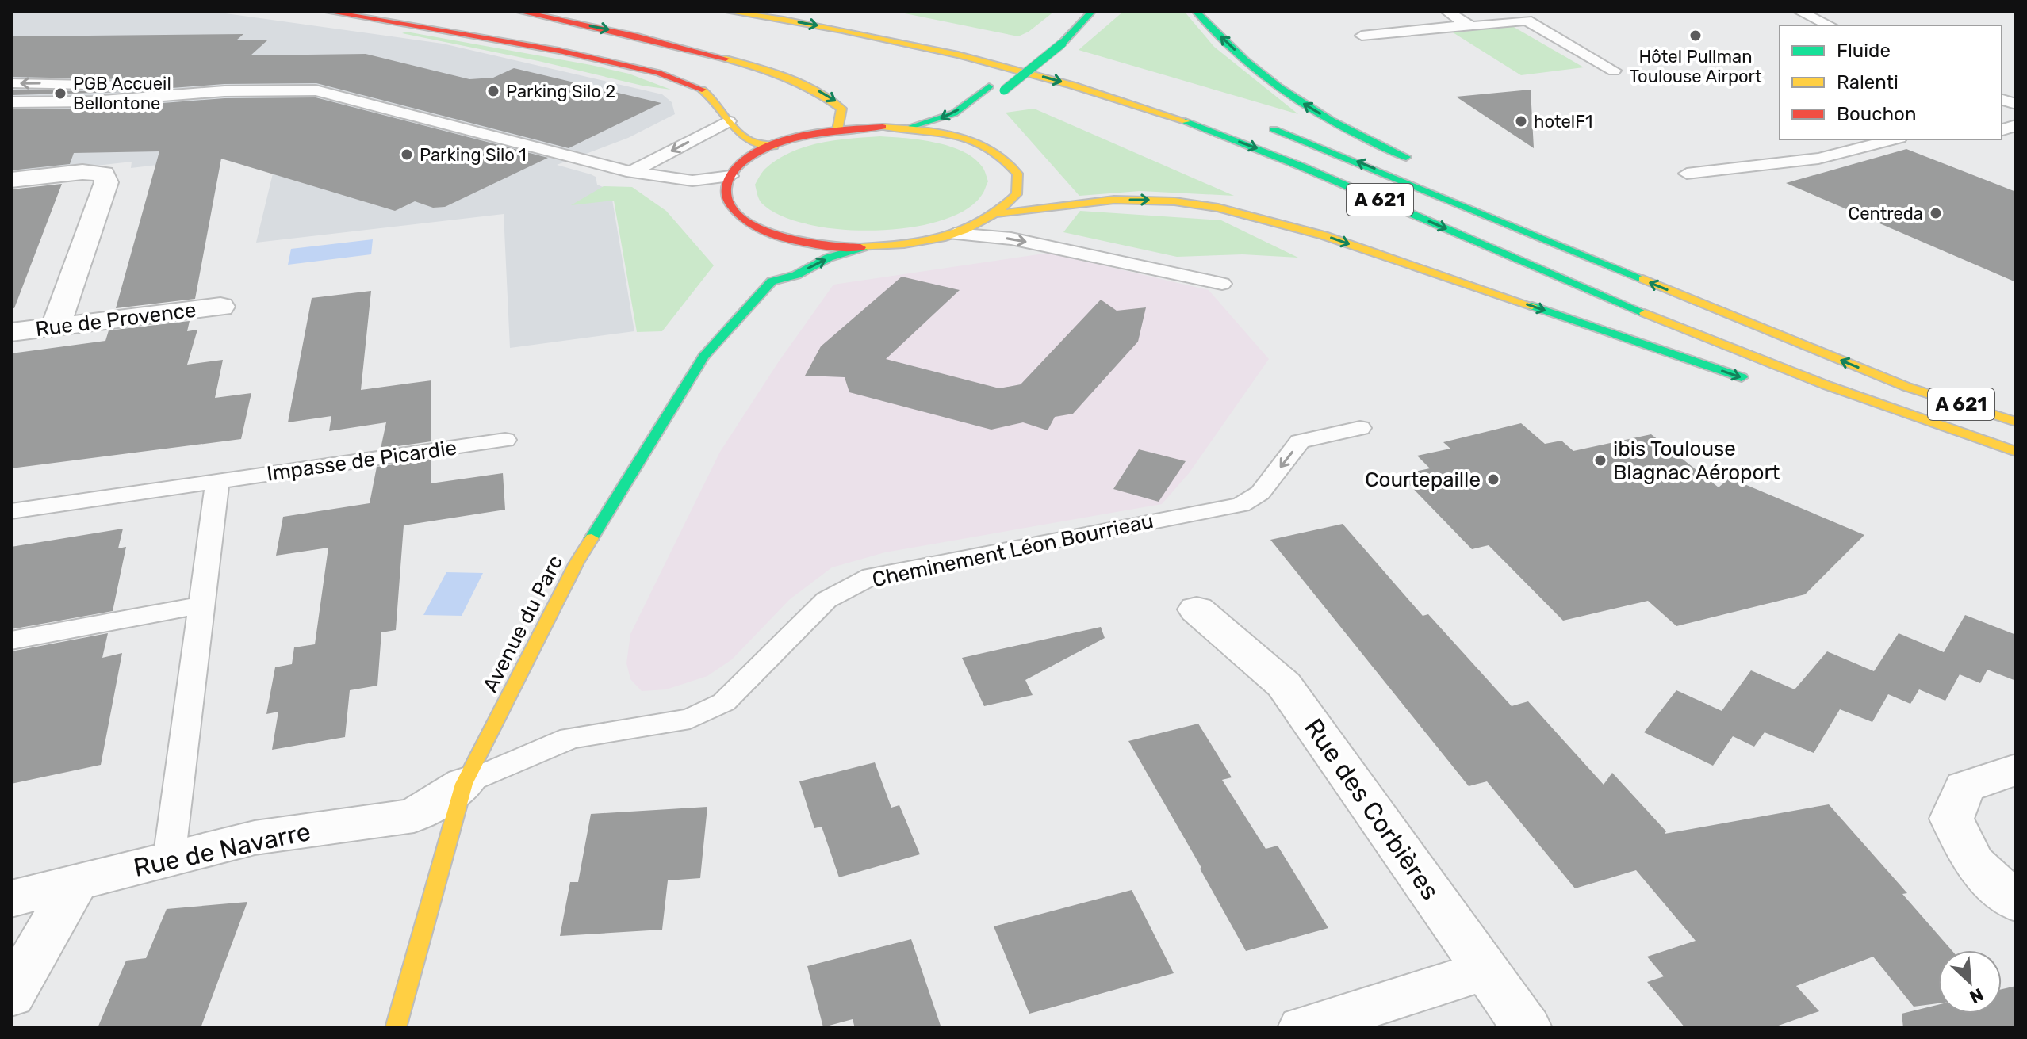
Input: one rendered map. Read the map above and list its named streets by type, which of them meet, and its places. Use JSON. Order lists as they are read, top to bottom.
{
  "streets": {
    "main road": ["A 621", "Avenue du Parc"],
    "street": ["Rue de Provence", "Rue des Corbières", "Rue de Navarre"],
    "lane": ["Impasse de Picardie", "Cheminement Léon Bourrieau"]
  },
  "crossings": [
    ["Cheminement Léon Bourrieau", "Avenue du Parc"],
    ["Cheminement Léon Bourrieau", "Rue de Navarre"],
    ["Avenue du Parc", "Rue de Navarre"]
  ],
  "one_way": ["Cheminement Léon Bourrieau", "Avenue du Parc"],
  "places": [
    "Hôtel Pullman Toulouse Airport",
    "Parking Silo 2",
    "PGB Accueil Bellontone",
    "hotelF1",
    "Parking Silo 1",
    "Centreda",
    "ibis Toulouse Blagnac Aéroport",
    "Courtepaille"
  ],
  "legend": ["Fluide", "Ralenti", "Bouchon"],
  "north": "bottom right"
}
